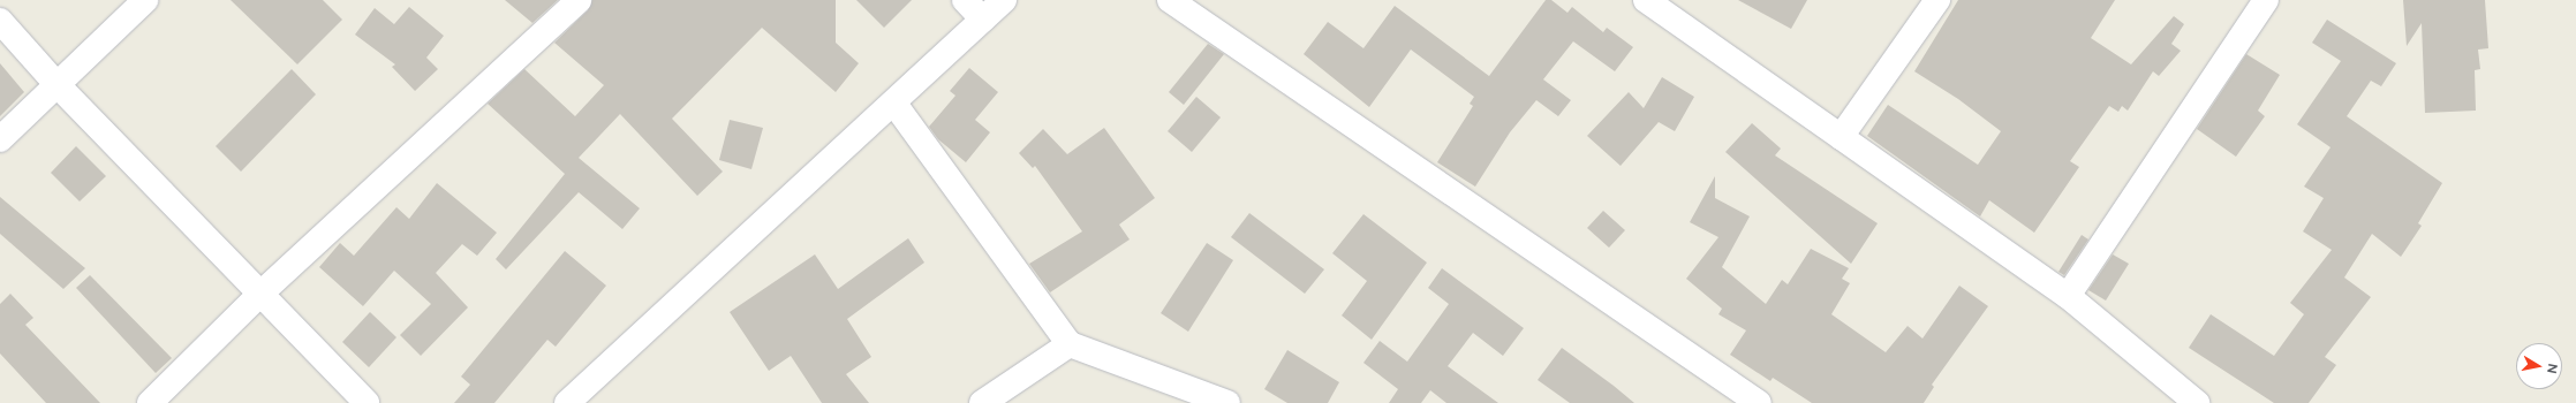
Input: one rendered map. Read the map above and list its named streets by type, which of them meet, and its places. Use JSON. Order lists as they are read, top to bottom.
{
  "north": "right"
}
